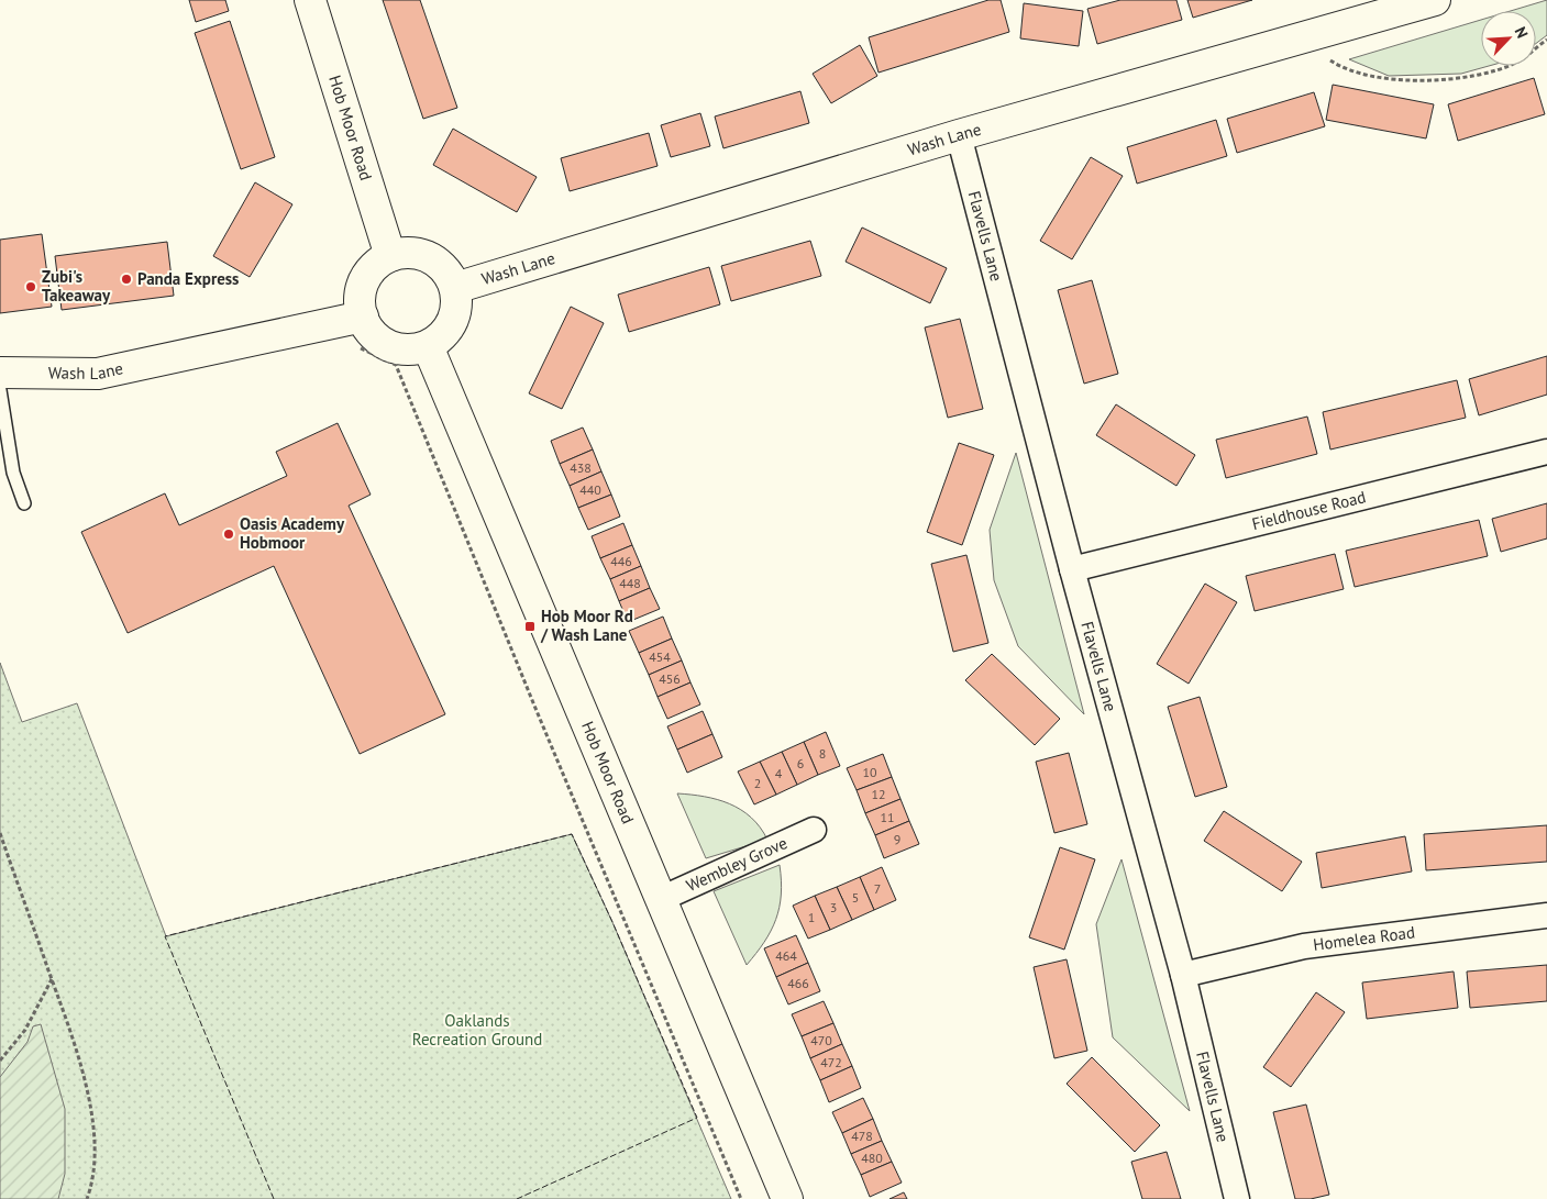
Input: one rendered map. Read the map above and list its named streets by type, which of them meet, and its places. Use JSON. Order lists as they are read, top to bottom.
{
  "streets": {
    "street": [
      "Hob Moor Road",
      "Wash Lane",
      "Flavells Lane",
      "Fieldhouse Road",
      "Wembley Grove",
      "Homelea Road"
    ]
  },
  "crossings": [
    ["Hob Moor Road", "Wash Lane"],
    ["Hob Moor Road", "Wembley Grove"],
    ["Wash Lane", "Flavells Lane"],
    ["Flavells Lane", "Fieldhouse Road"],
    ["Flavells Lane", "Homelea Road"]
  ],
  "parks": ["Oaklands Recreation Ground"],
  "places": {
    "other": ["Panda Express", "Zubi's Takeaway", "Oasis Academy Hobmoor"],
    "transit": ["Hob Moor Rd / Wash Lane"]
  },
  "house_numbers": [
    "438",
    "440",
    "446",
    "448",
    "454",
    "456",
    "8",
    "6",
    "10",
    "4",
    "2",
    "12",
    "11",
    "9",
    "7",
    "5",
    "3",
    "1",
    "464",
    "466",
    "470",
    "472",
    "478",
    "480"
  ],
  "north": "top right"
}
